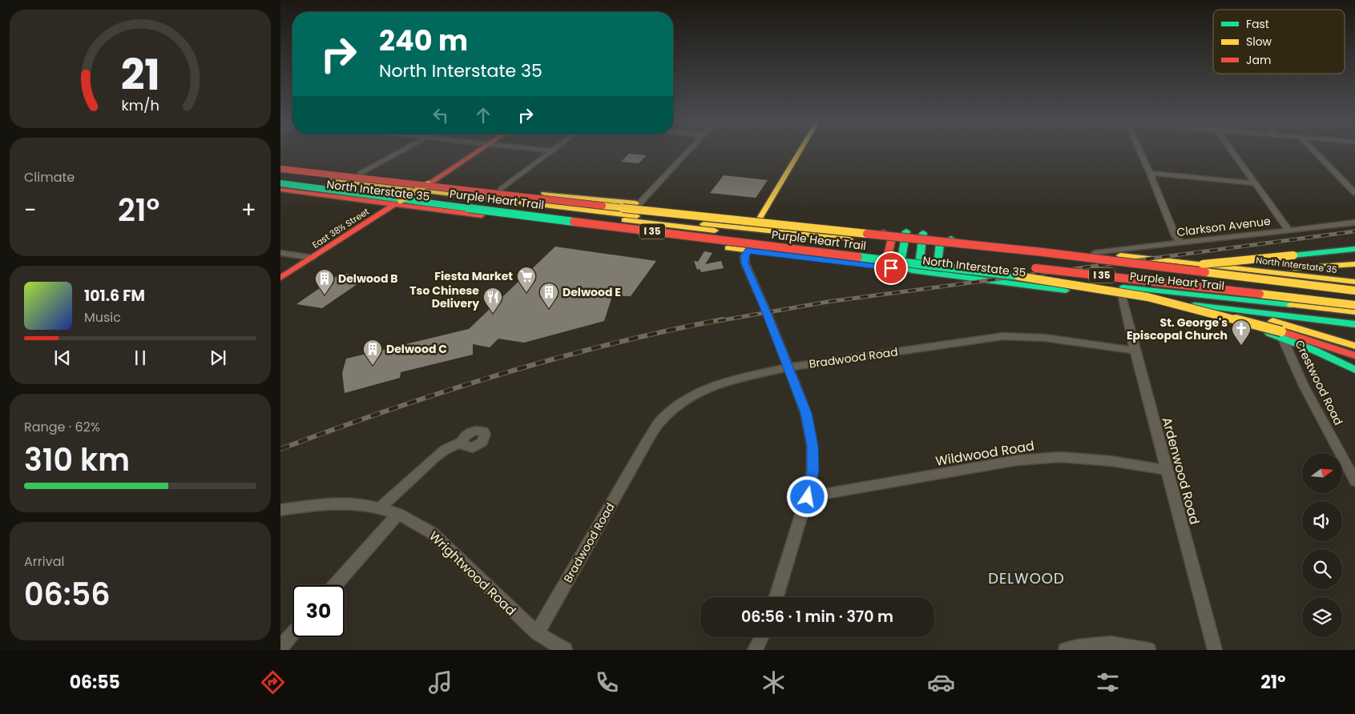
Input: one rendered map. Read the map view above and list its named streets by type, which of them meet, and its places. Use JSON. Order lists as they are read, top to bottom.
{
  "streets": {
    "main road": [
      "North Interstate 35",
      "Purple Heart Trail",
      "East 38½ Street",
      "I 35"
    ],
    "street": [
      "Clarkson Avenue",
      "Bradwood Road",
      "Crestwood Road",
      "Wildwood Road",
      "Ardenwood Road",
      "Wrightwood Road"
    ]
  },
  "crossings": [
    ["North Interstate 35", "Clarkson Avenue"],
    ["North Interstate 35", "East 38½ Street"],
    ["North Interstate 35", "Ardenwood Road"],
    ["Bradwood Road", "Ardenwood Road"],
    ["Bradwood Road", "Wrightwood Road"],
    ["Wildwood Road", "Ardenwood Road"]
  ],
  "districts": ["DELWOOD"],
  "places": {
    "supermarket": ["Fiesta Market"],
    "building": ["Delwood B", "Delwood E", "Delwood C"],
    "restaurant": ["Tso Chinese Delivery"],
    "church": ["St. George's Episcopal Church"]
  },
  "legend": ["Fast", "Slow", "Jam"],
  "north": "right",
  "page": {
    "turn": ["240 m", "North Interstate 35"],
    "tile": [
      "Climate",
      ["Range · 62%", "310 km"],
      ["Arrival", "06:56"]
    ],
    "heat": ["−", "21°", "+"],
    "song": ["101.6 FM", "Music"],
    "limit": "30",
    "trip": "06:56 · 1 min · 370 m",
    "tabs": ["06:55", "21°"],
    "gauge": ["21", "km/h"]
  }
}
